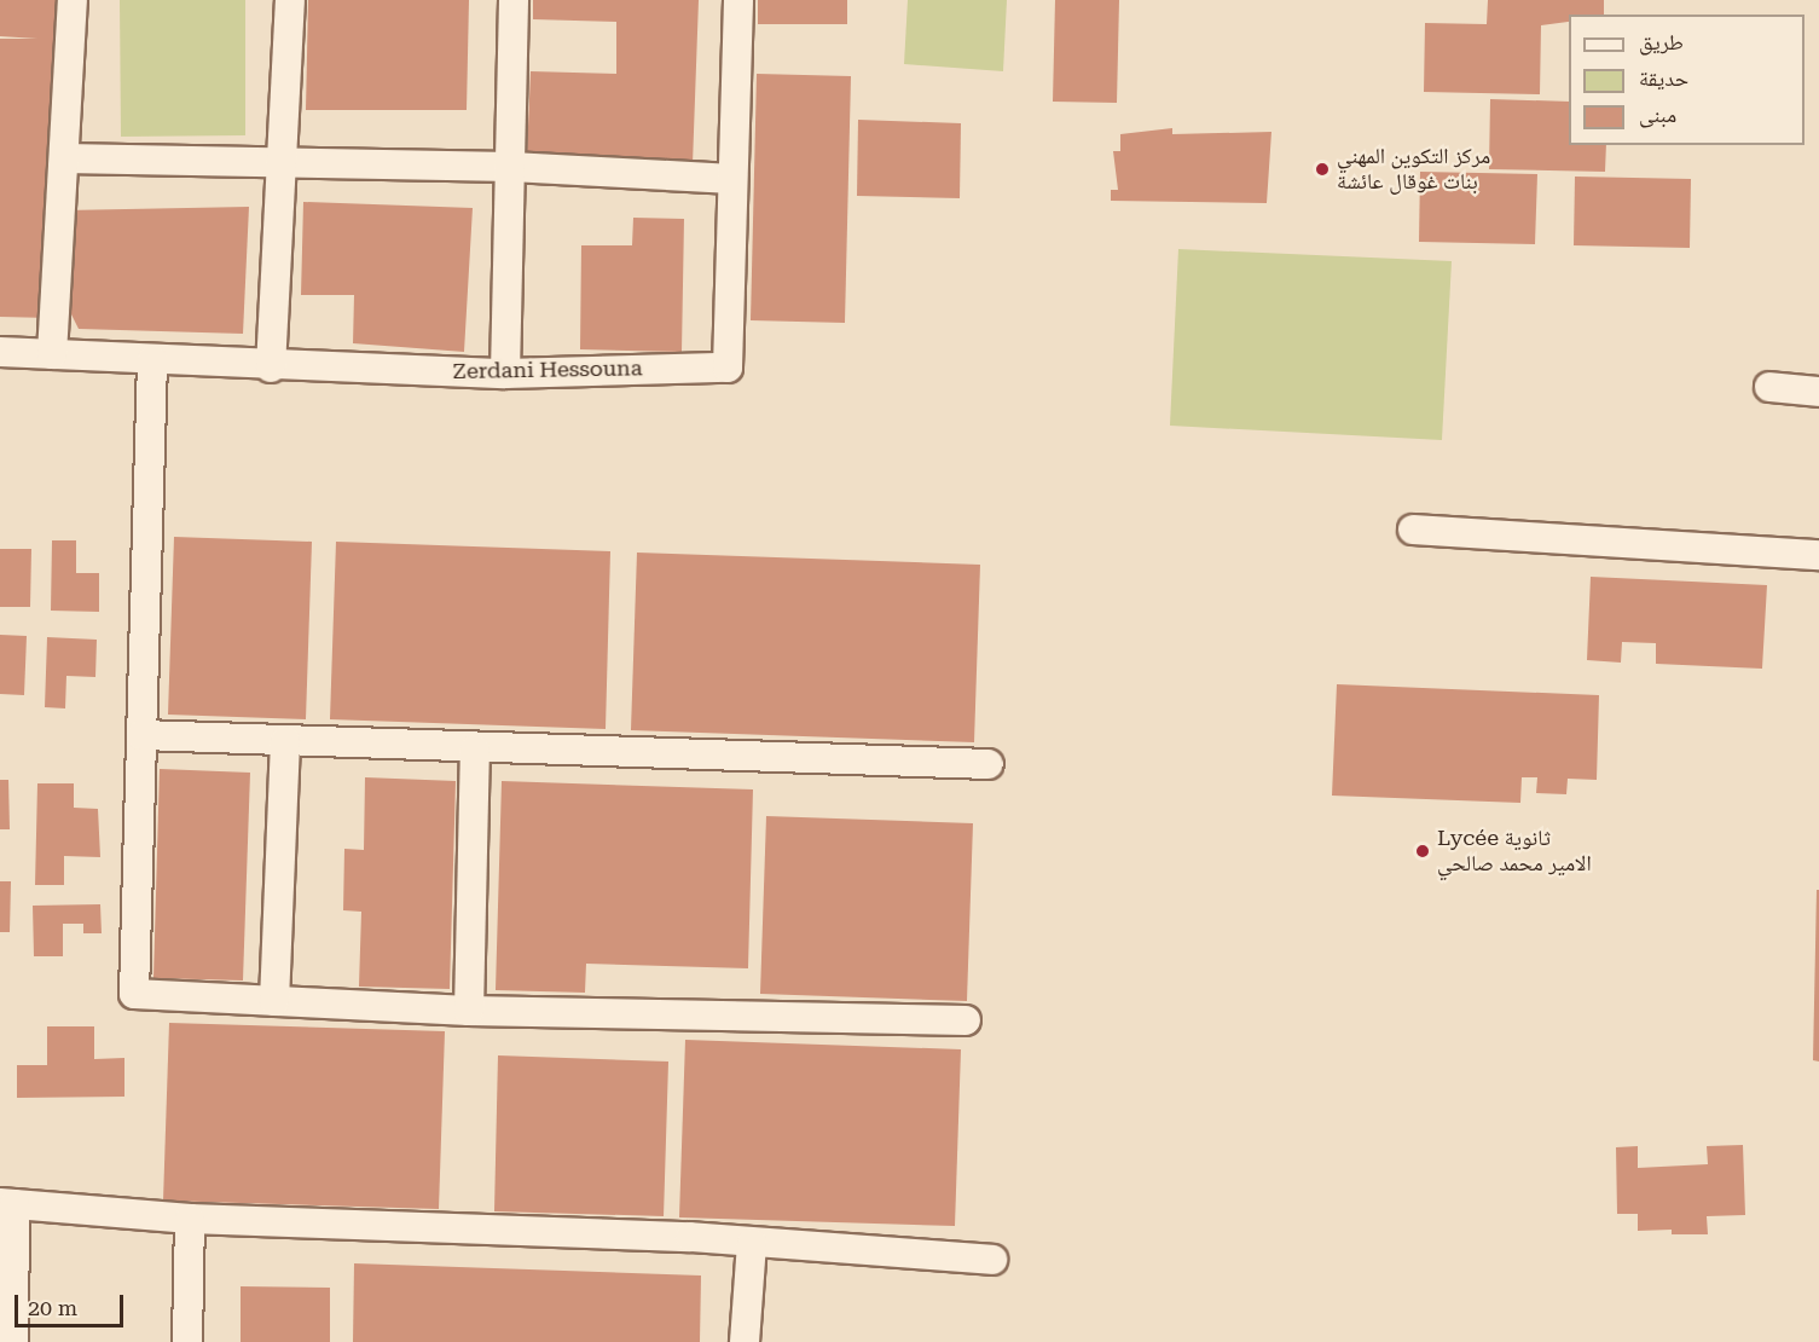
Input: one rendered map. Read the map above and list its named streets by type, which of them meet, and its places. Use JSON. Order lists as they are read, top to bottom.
{
  "streets": {
    "street": ["Zerdani Hessouna"]
  },
  "places": ["مركز التكوين المهني بنات غوقال عائشة", "Lycée ثانوية الامير محمد صالحي"],
  "legend": ["طريق", "حديقة", "مبنى"],
  "scale_bar": "20 m"
}
